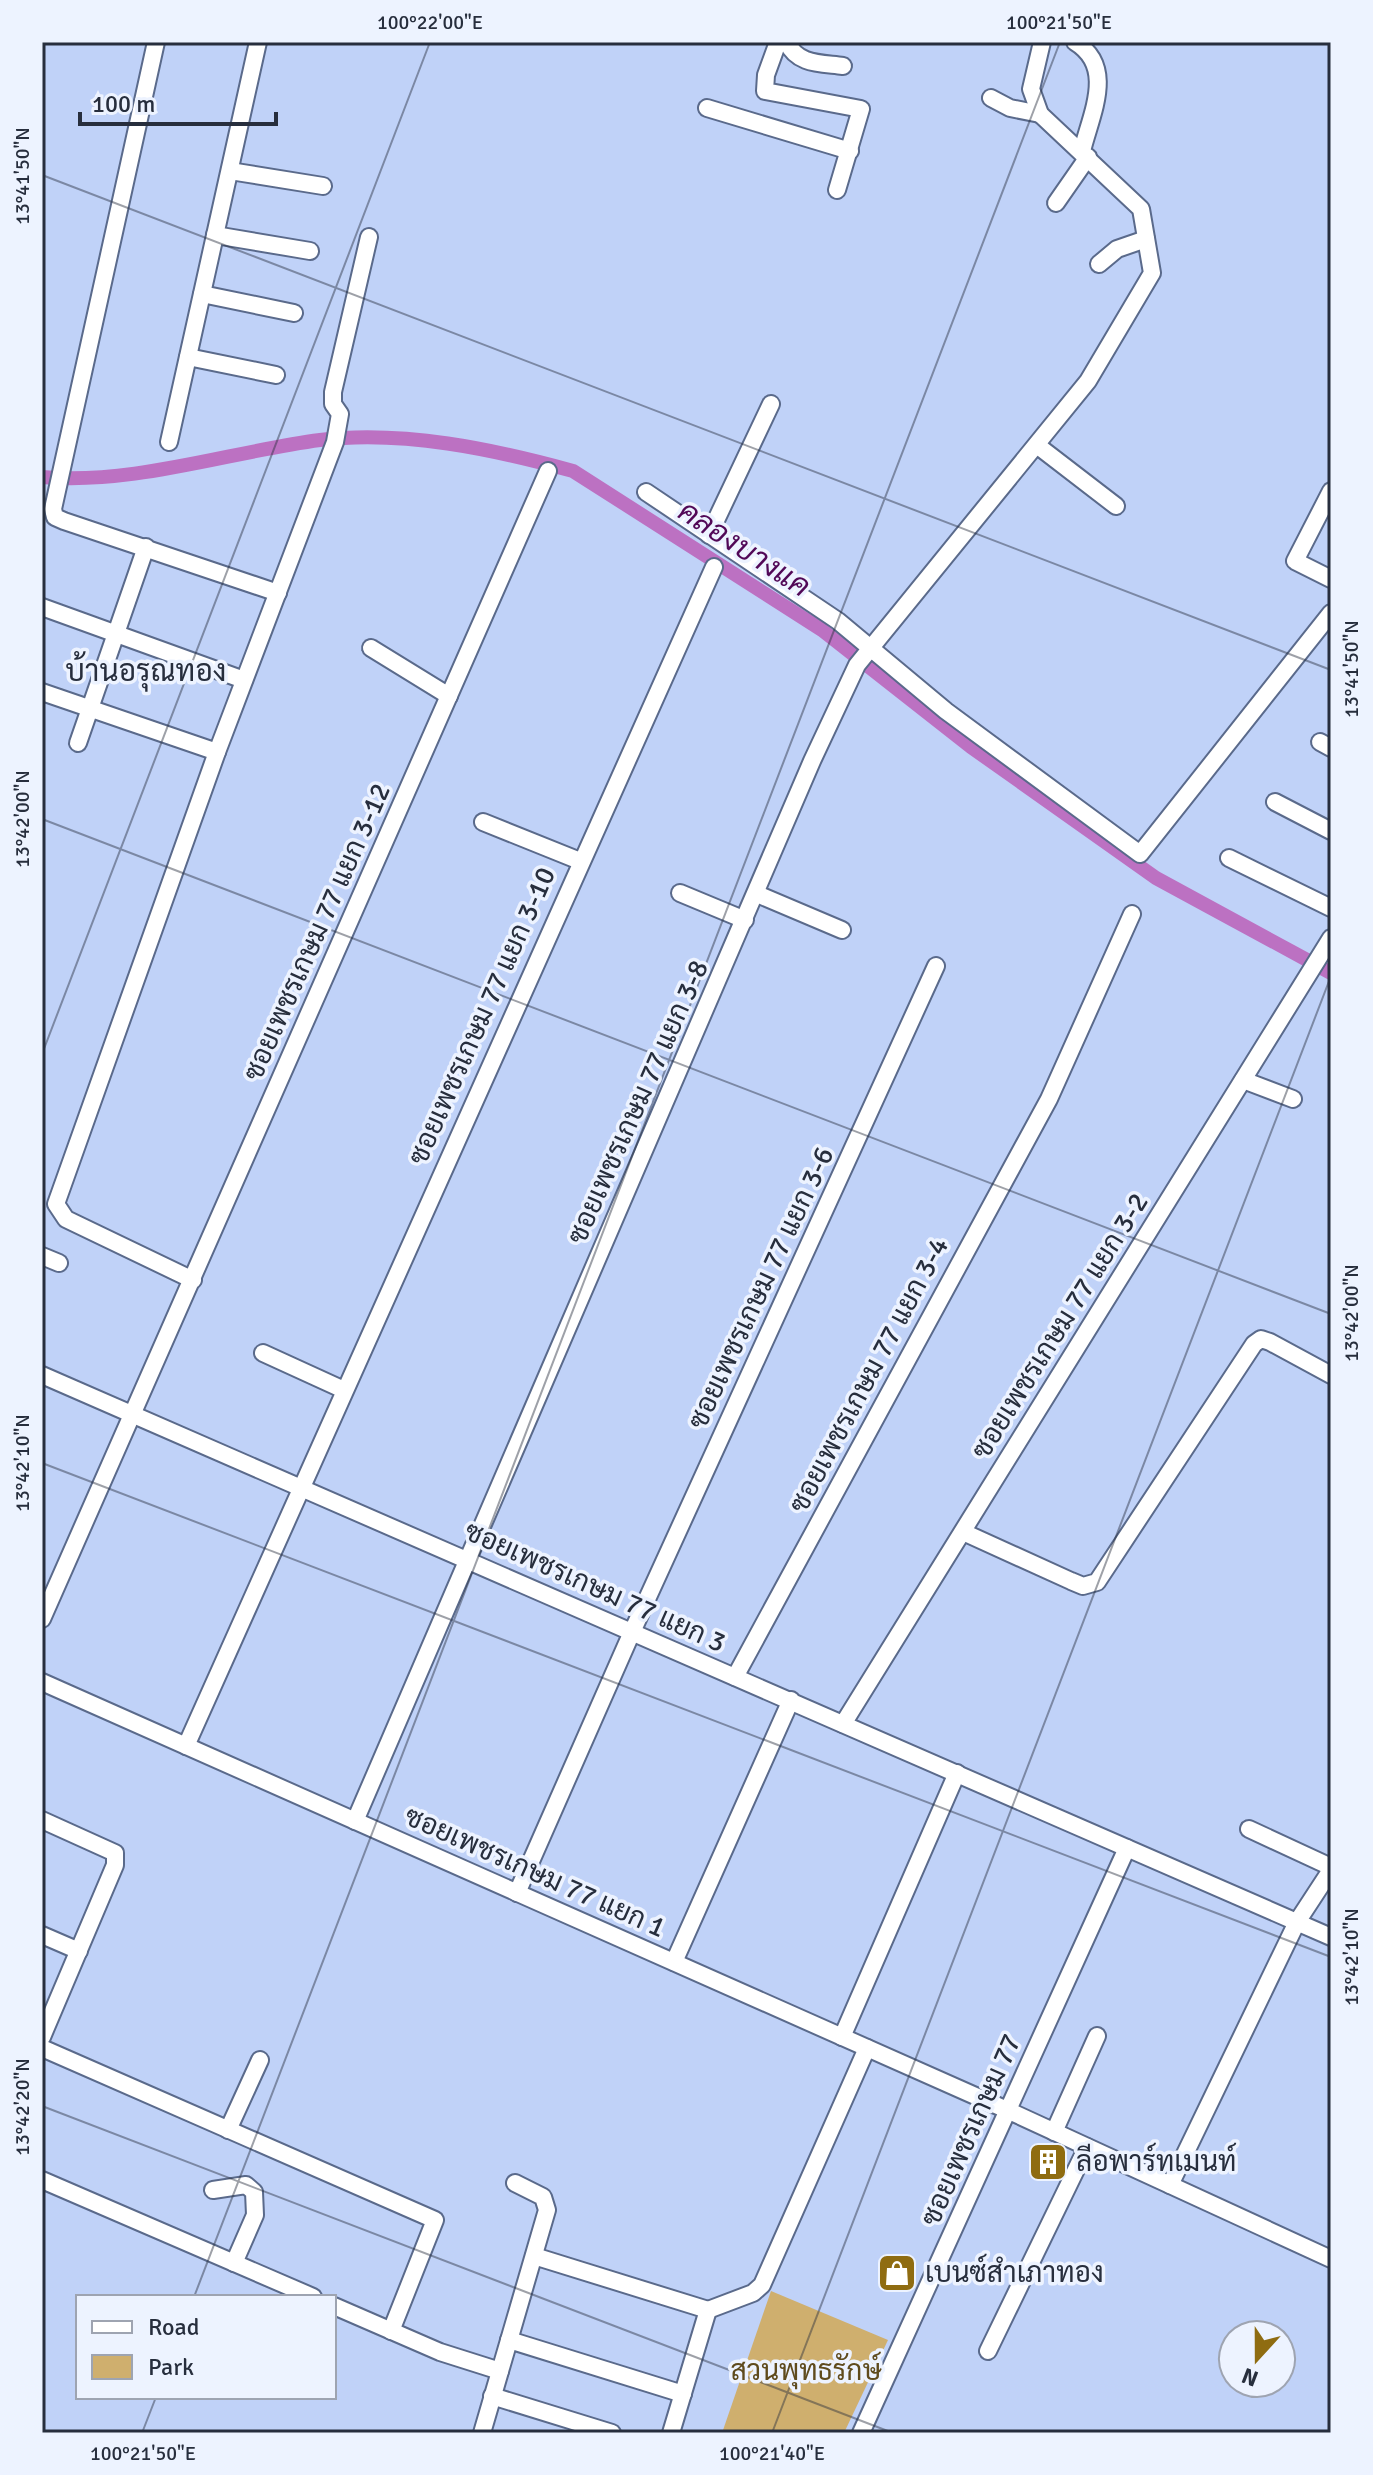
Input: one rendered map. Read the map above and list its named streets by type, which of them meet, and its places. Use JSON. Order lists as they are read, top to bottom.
{
  "streets": {
    "street": [
      "ซอยเพชรเกษม 77 แยก 3-12",
      "ซอยเพชรเกษม 77 แยก 3-10",
      "ซอยเพชรเกษม 77 แยก 3-8",
      "ซอยเพชรเกษม 77 แยก 3-6",
      "ซอยเพชรเกษม 77 แยก 3-2",
      "ซอยเพชรเกษม 77 แยก 3-4",
      "ซอยเพชรเกษม 77 แยก 3",
      "ซอยเพชรเกษม 77 แยก 1",
      "ซอยเพชรเกษม 77"
    ]
  },
  "crossings": [
    ["ซอยเพชรเกษม 77 แยก 3-12", "ซอยเพชรเกษม 77 แยก 3"],
    ["ซอยเพชรเกษม 77 แยก 3-10", "ซอยเพชรเกษม 77 แยก 3"],
    ["ซอยเพชรเกษม 77 แยก 3-10", "ซอยเพชรเกษม 77 แยก 1"],
    ["ซอยเพชรเกษม 77 แยก 3-8", "ซอยเพชรเกษม 77 แยก 3"],
    ["ซอยเพชรเกษม 77 แยก 3-8", "ซอยเพชรเกษม 77 แยก 1"],
    ["ซอยเพชรเกษม 77 แยก 3-6", "ซอยเพชรเกษม 77 แยก 3"],
    ["ซอยเพชรเกษม 77 แยก 3-6", "ซอยเพชรเกษม 77 แยก 1"],
    ["ซอยเพชรเกษม 77 แยก 3-2", "ซอยเพชรเกษม 77 แยก 3"],
    ["ซอยเพชรเกษม 77 แยก 3-4", "ซอยเพชรเกษม 77 แยก 3"],
    ["ซอยเพชรเกษม 77 แยก 3", "ซอยเพชรเกษม 77"],
    ["ซอยเพชรเกษม 77 แยก 1", "ซอยเพชรเกษม 77"]
  ],
  "districts": ["บ้านอรุณทอง"],
  "water": ["คลองบางแค"],
  "parks": ["สวนพุทธรักษ์"],
  "places": {
    "building": ["ลีอพาร์ทเมนท์"],
    "shop": ["เบนซ์สำเภาทอง"]
  },
  "legend": ["Road", "Park"],
  "scale_bar": "100 m",
  "north": "bottom",
  "coordinates": [
    "100°22'00\"E",
    "100°21'50\"E",
    "13°41'50\"N",
    "13°42'00\"N",
    "13°42'10\"N",
    "13°42'20\"N",
    "100°21'40\"E"
  ]
}
